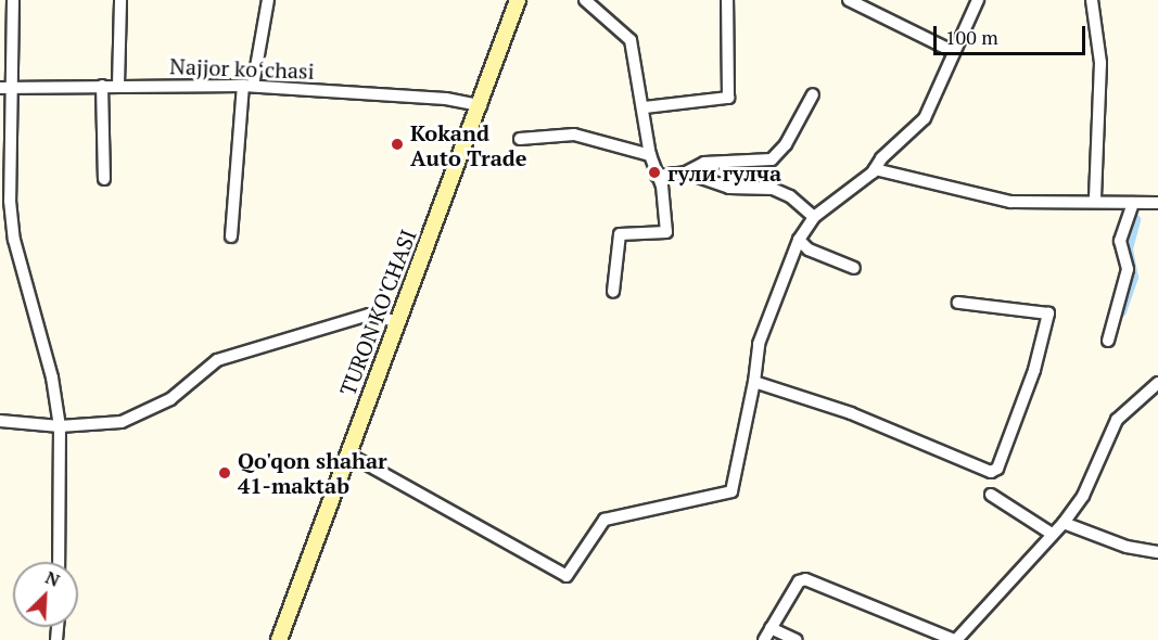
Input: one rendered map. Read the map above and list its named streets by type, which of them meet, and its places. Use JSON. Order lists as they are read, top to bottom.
{
  "streets": {
    "main road": ["TURON KO'CHASI"],
    "street": ["Najjor koʻchasi"]
  },
  "crossings": [
    ["Najjor koʻchasi", "TURON KO'CHASI"]
  ],
  "places": ["Kokand Auto Trade", "гули гулча", "Qo'qon shahar 41-maktab"],
  "scale_bar": "100 m",
  "north": "top right"
}
